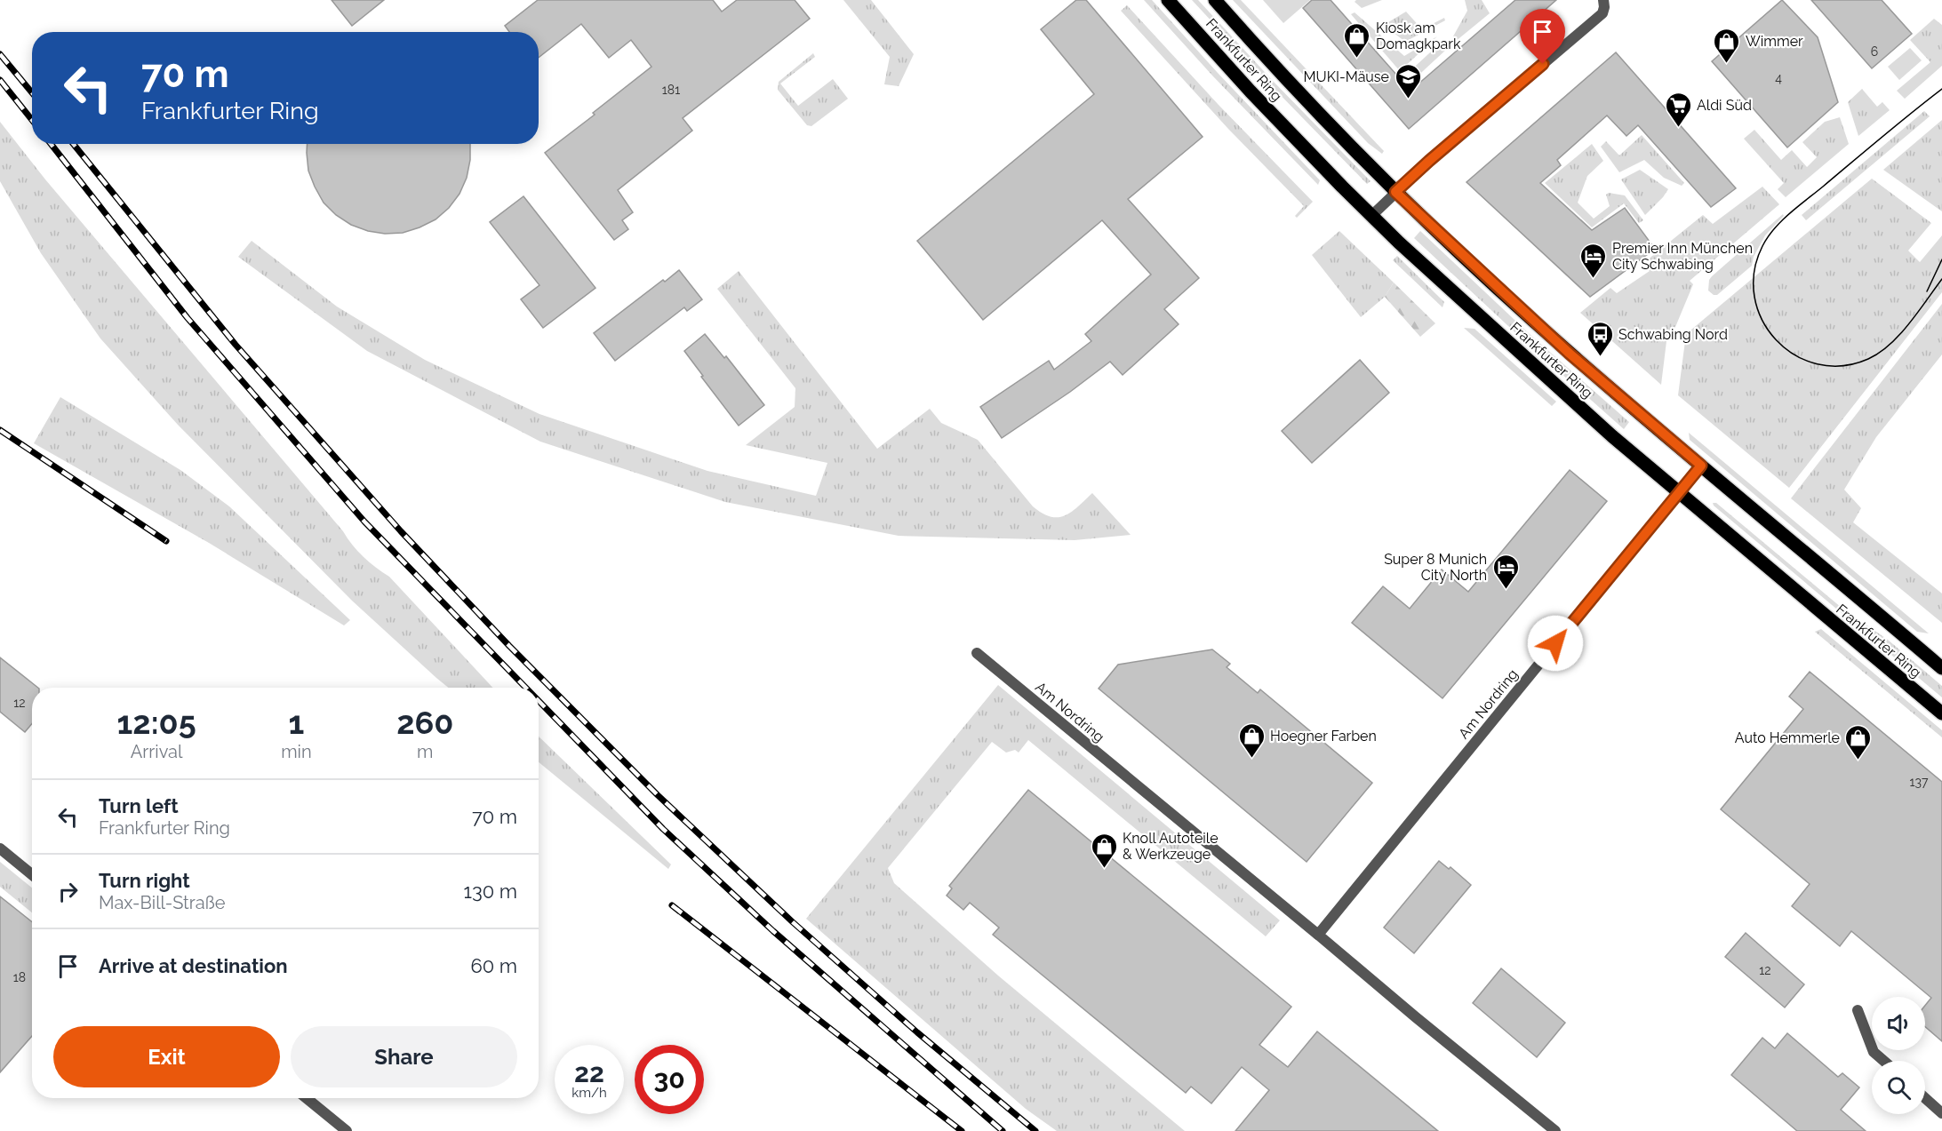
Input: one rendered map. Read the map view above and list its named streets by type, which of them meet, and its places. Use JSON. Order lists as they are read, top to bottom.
{
  "streets": {
    "main road": ["Frankfurter Ring"],
    "street": ["Am Nordring"]
  },
  "crossings": [
    ["Frankfurter Ring", "Am Nordring"]
  ],
  "places": {
    "shop": [
      "Kiosk am Domagkpark",
      "Wimmer",
      "Hoegner Farben",
      "Auto Hemmerle",
      "Knoll Autoteile & Werkzeuge"
    ],
    "school or university": ["MUKI-Mäuse"],
    "supermarket": ["Aldi Süd"],
    "hotel": ["Premier Inn München City Schwabing", "Super 8 Munich City North"],
    "bus stop": ["Schwabing Nord"]
  },
  "house_numbers": [
    "6",
    "4",
    "181",
    "12",
    "137",
    "12",
    "18"
  ],
  "page": {
    "turn": ["70 m", "Frankfurter Ring"],
    "eta": [
      "12:05",
      "Arrival",
      "1",
      "min",
      "260",
      "m"
    ],
    "list": [
      {
        "name": "Turn left",
        "note": "Frankfurter Ring",
        "value": "70 m"
      },
      {
        "name": "Turn right",
        "note": "Max-Bill-Straße",
        "value": "130 m"
      },
      {
        "name": "Arrive at destination",
        "value": "60 m"
      }
    ],
    "buttons": ["Exit", "Share"],
    "speed": "22 km/h",
    "limit": "30"
  }
}
